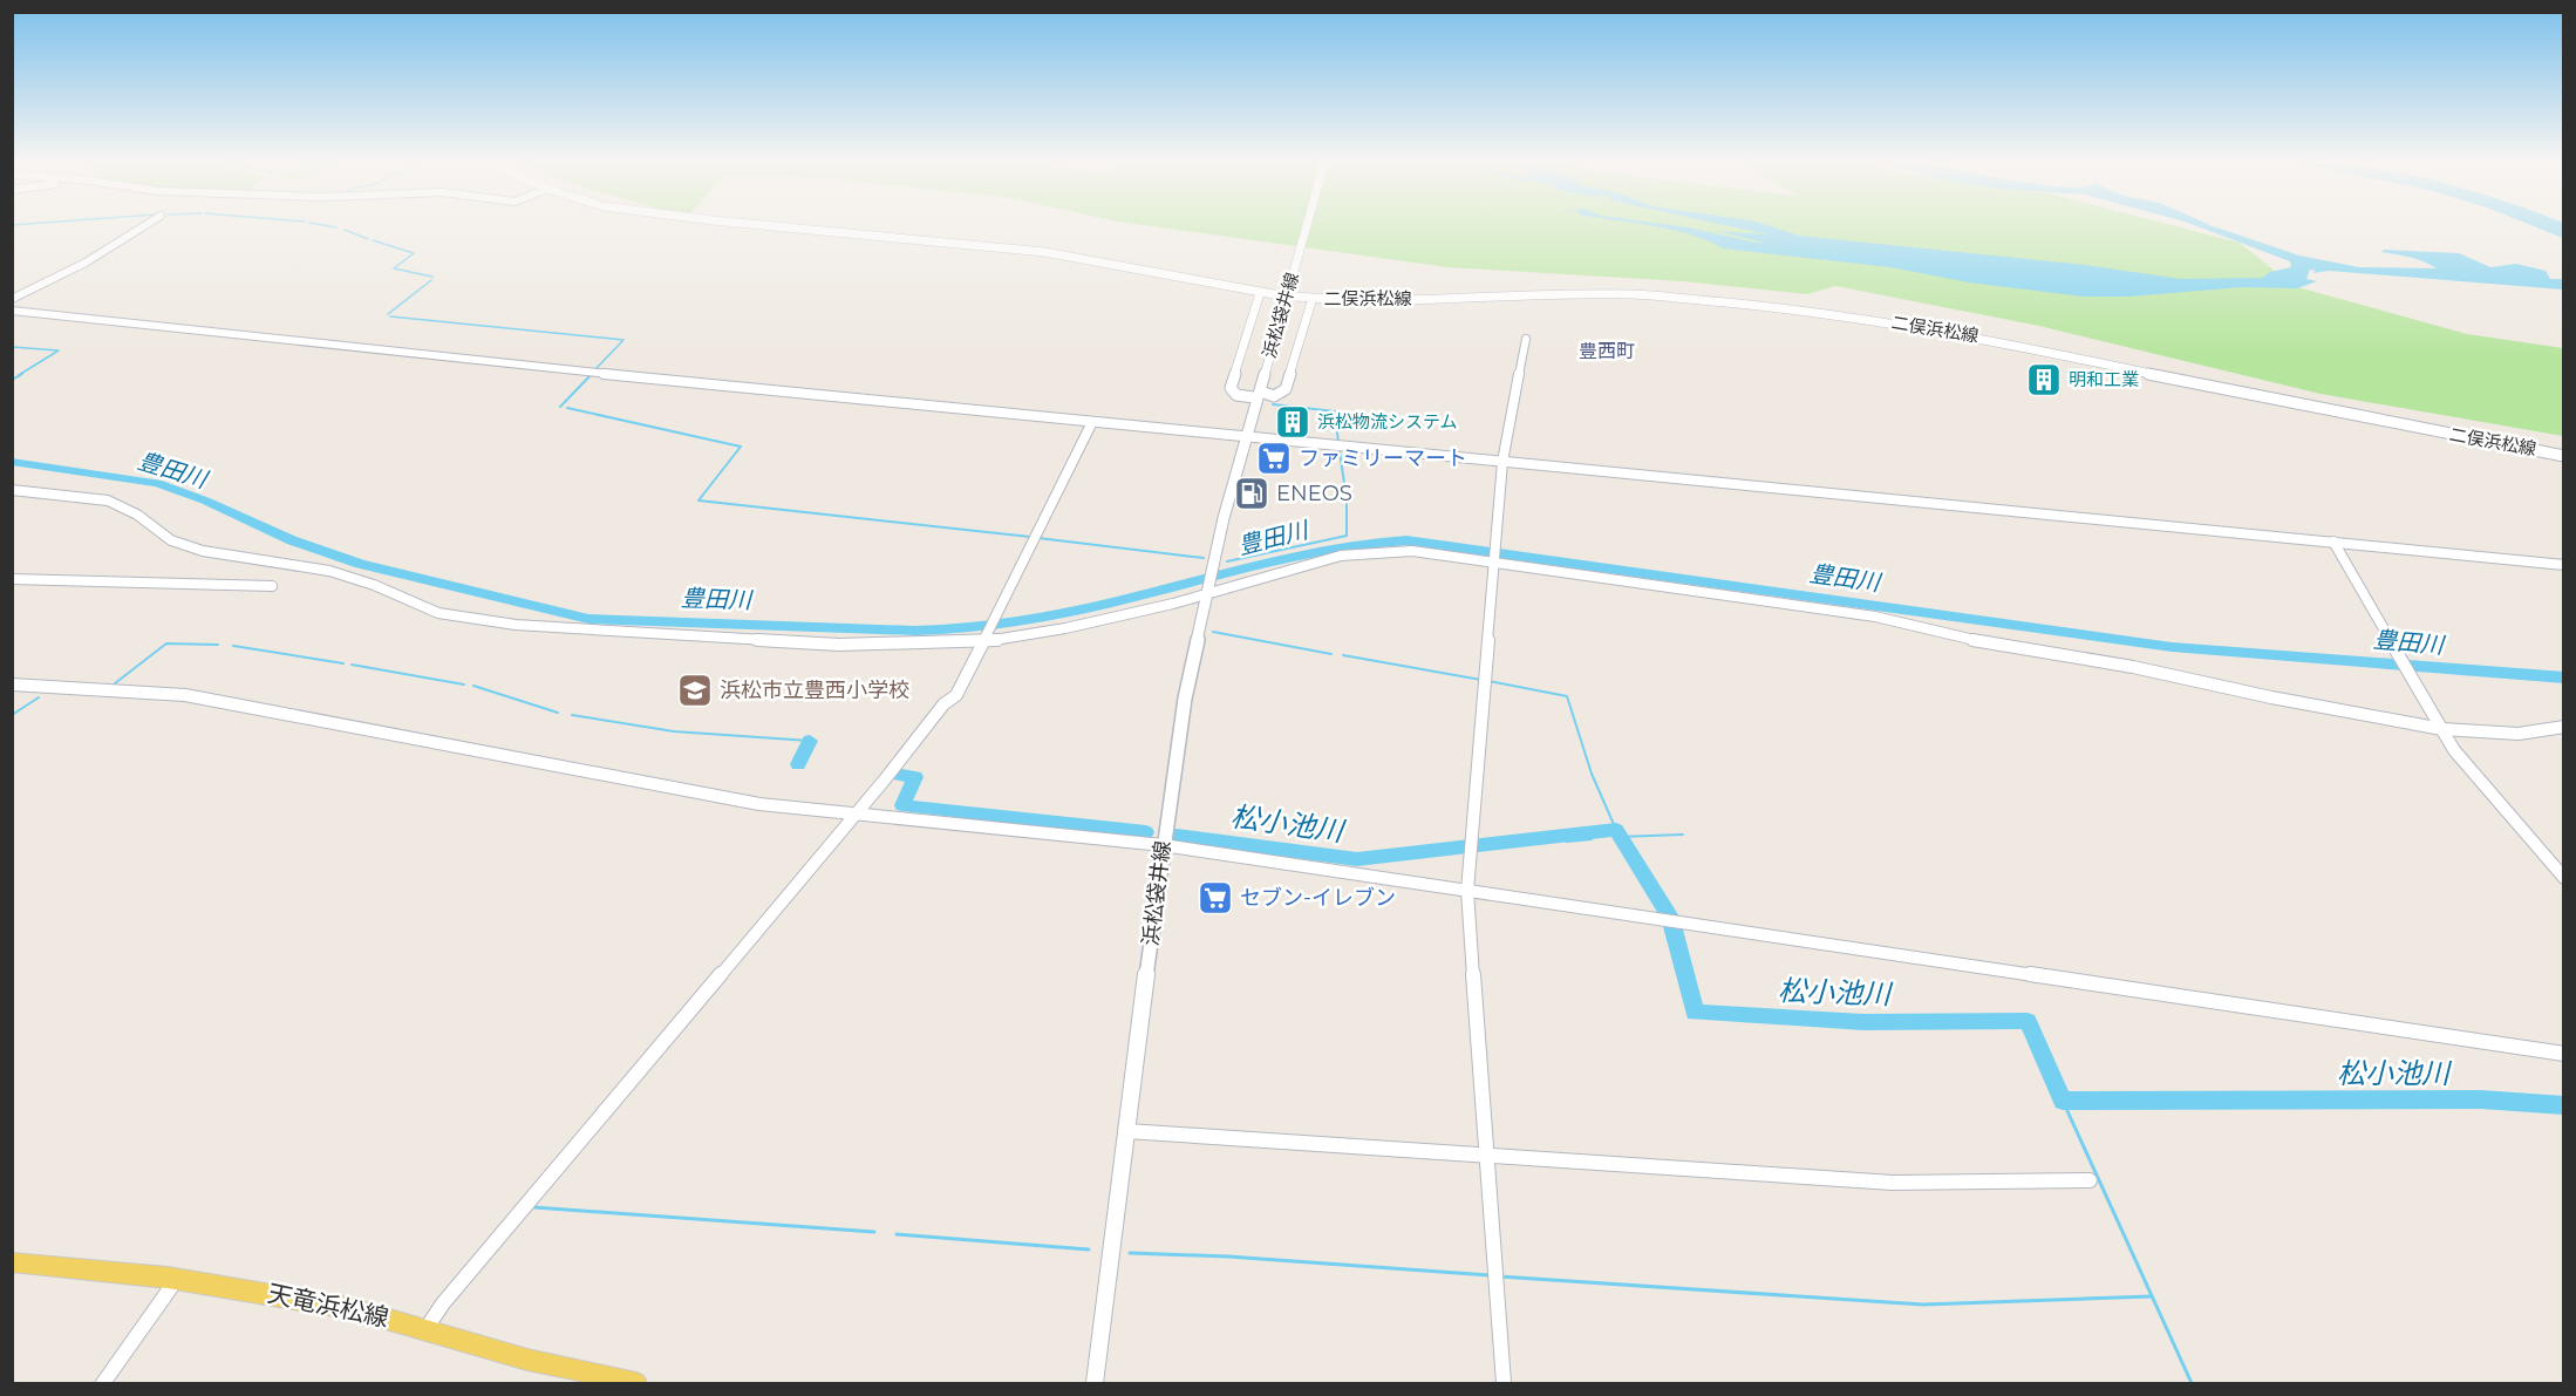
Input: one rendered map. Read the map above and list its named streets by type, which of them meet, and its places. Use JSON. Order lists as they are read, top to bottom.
{
  "streets": {
    "main road": ["二俣浜松線", "浜松袋井線", "天竜浜松線"]
  },
  "districts": ["豊西町"],
  "water": ["豊田川", "松小池川"],
  "places": {
    "building": ["明和工業", "浜松物流システム"],
    "supermarket": ["ファミリーマート", "セブン-イレブン"],
    "fuel station": ["ENEOS"],
    "school or university": ["浜松市立豊西小学校"]
  }
}
